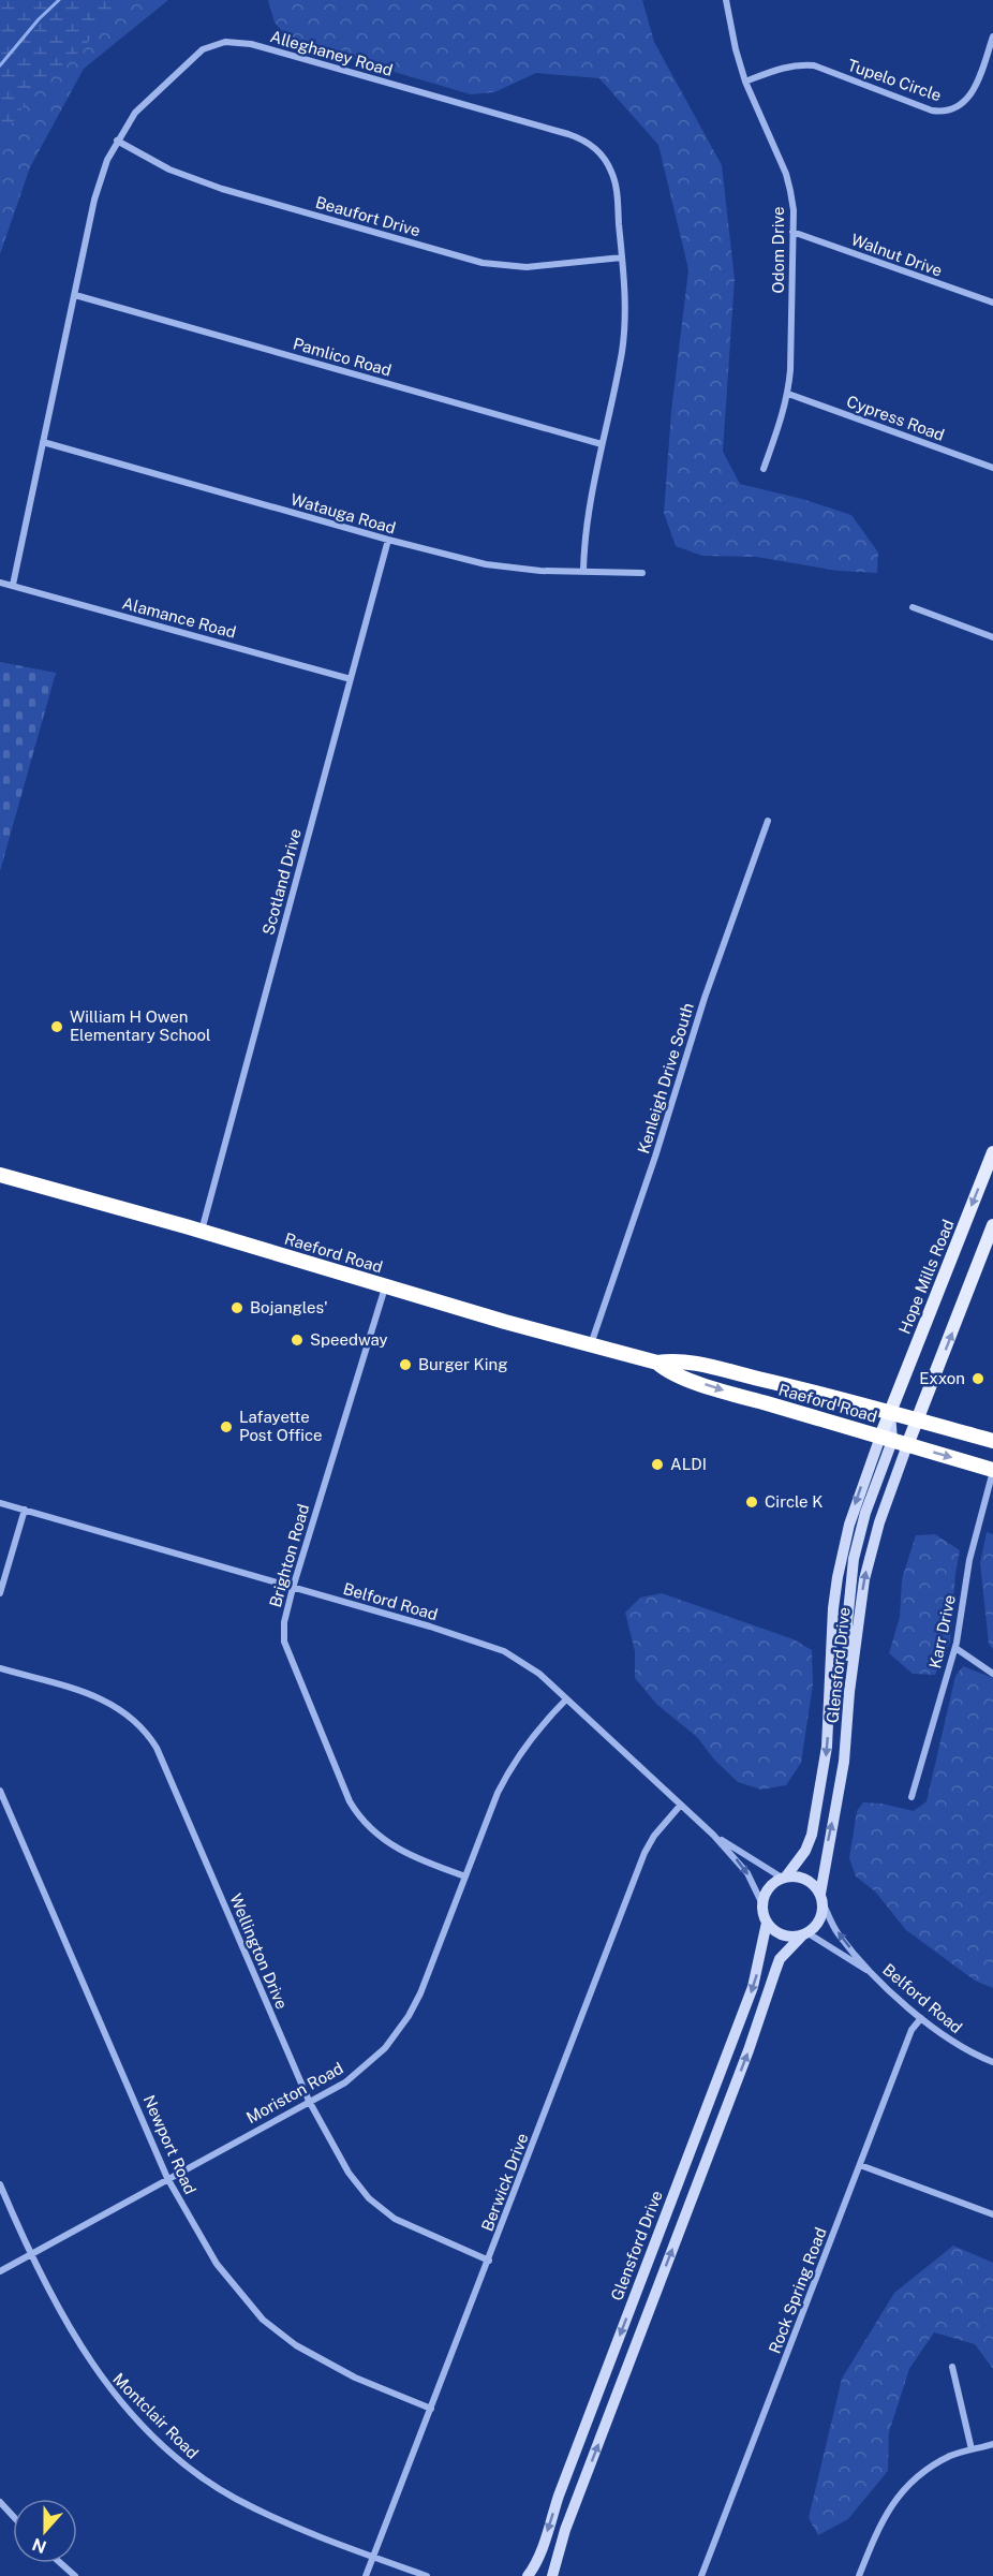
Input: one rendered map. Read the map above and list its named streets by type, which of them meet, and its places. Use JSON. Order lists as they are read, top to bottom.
{
  "streets": {
    "highway": ["Raeford Road"],
    "main road": ["Hope Mills Road", "Glensford Drive"],
    "street": [
      "Alleghaney Road",
      "Tupelo Circle",
      "Beaufort Drive",
      "Odom Drive",
      "Walnut Drive",
      "Pamlico Road",
      "Cypress Road",
      "Watauga Road",
      "Alamance Road",
      "Scotland Drive",
      "Kenleigh Drive South",
      "Brighton Road",
      "Belford Road",
      "Karr Drive",
      "Wellington Drive",
      "Moriston Road",
      "Newport Road",
      "Berwick Drive",
      "Rock Spring Road",
      "Montclair Road"
    ]
  },
  "crossings": [
    ["Alleghaney Road", "Beaufort Drive"],
    ["Alleghaney Road", "Pamlico Road"],
    ["Alleghaney Road", "Watauga Road"],
    ["Alleghaney Road", "Alamance Road"],
    ["Tupelo Circle", "Odom Drive"],
    ["Odom Drive", "Walnut Drive"],
    ["Odom Drive", "Cypress Road"],
    ["Watauga Road", "Scotland Drive"],
    ["Alamance Road", "Scotland Drive"],
    ["Scotland Drive", "Raeford Road"],
    ["Kenleigh Drive South", "Raeford Road"],
    ["Raeford Road", "Hope Mills Road"],
    ["Raeford Road", "Brighton Road"],
    ["Raeford Road", "Karr Drive"],
    ["Raeford Road", "Glensford Drive"],
    ["Hope Mills Road", "Glensford Drive"],
    ["Brighton Road", "Belford Road"],
    ["Brighton Road", "Moriston Road"],
    ["Belford Road", "Glensford Drive"],
    ["Belford Road", "Moriston Road"],
    ["Belford Road", "Berwick Drive"],
    ["Belford Road", "Rock Spring Road"],
    ["Wellington Drive", "Moriston Road"],
    ["Wellington Drive", "Berwick Drive"],
    ["Moriston Road", "Newport Road"],
    ["Moriston Road", "Montclair Road"],
    ["Newport Road", "Berwick Drive"],
    ["Berwick Drive", "Montclair Road"]
  ],
  "places": [
    "William H Owen Elementary School",
    "Bojangles'",
    "Speedway",
    "Burger King",
    "Exxon",
    "Lafayette Post Office",
    "ALDI",
    "Circle K"
  ],
  "north": "bottom"
}
